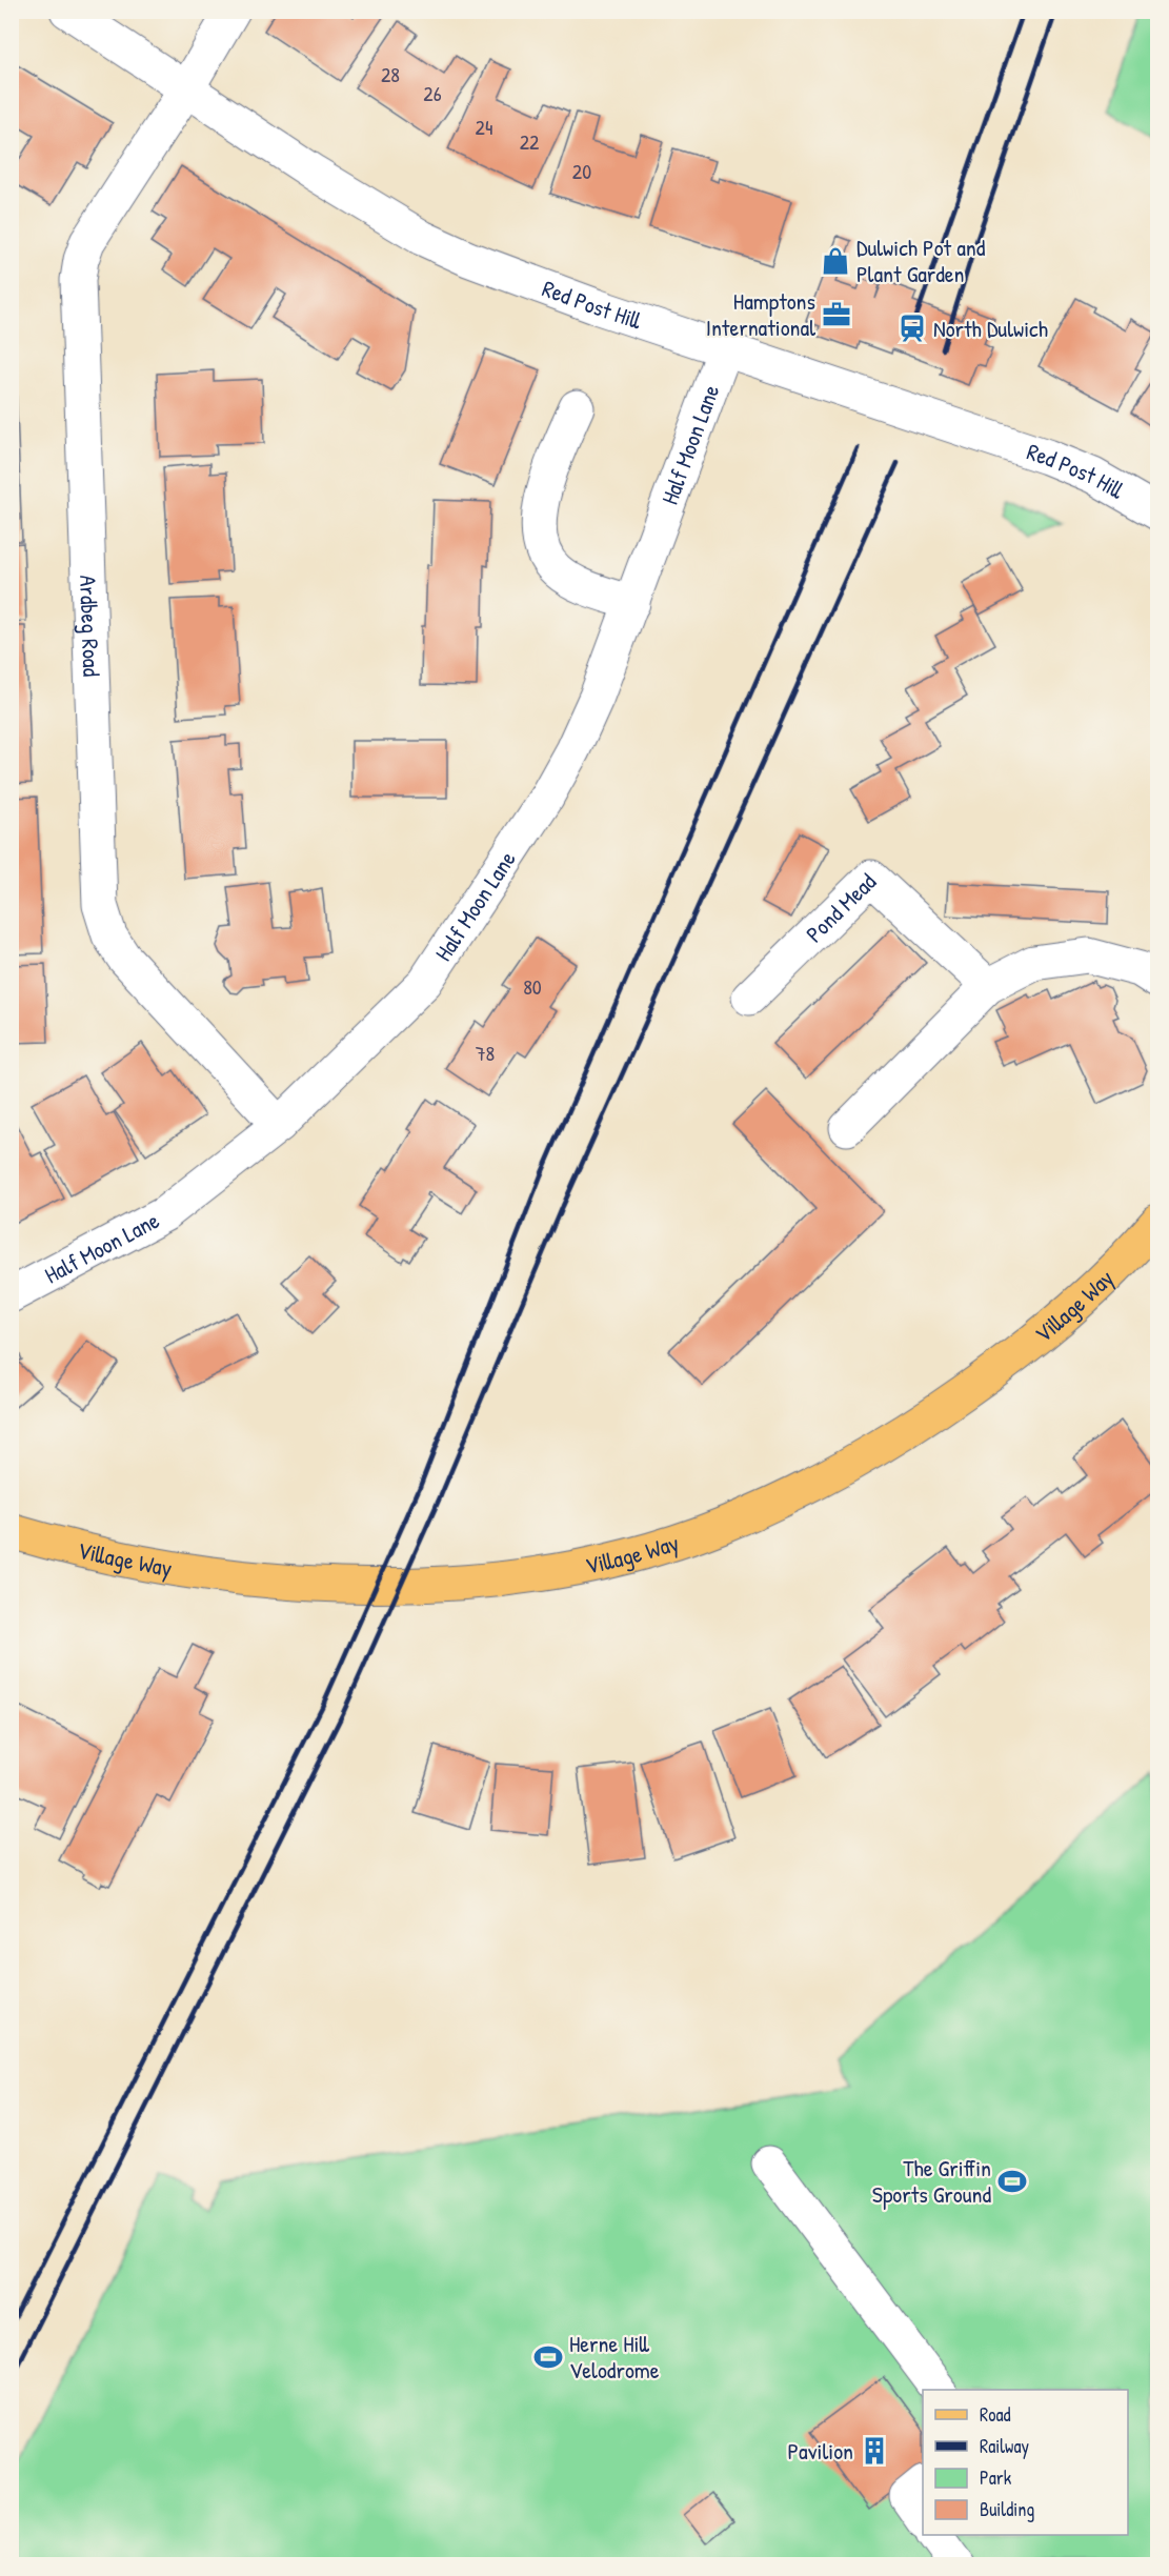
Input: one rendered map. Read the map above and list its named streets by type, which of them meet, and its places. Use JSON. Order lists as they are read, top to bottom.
{
  "streets": {
    "main road": ["Village Way"],
    "street": [
      "Red Post Hill",
      "Half Moon Lane",
      "Ardbeg Road",
      "Pond Mead"
    ]
  },
  "crossings": [
    ["Red Post Hill", "Half Moon Lane"],
    ["Red Post Hill", "Ardbeg Road"],
    ["Half Moon Lane", "Ardbeg Road"]
  ],
  "places": {
    "shop": ["Dulwich Pot and Plant Garden"],
    "office": ["Hamptons International"],
    "station": ["North Dulwich"],
    "sports": ["The Griffin Sports Ground", "Herne Hill Velodrome"],
    "building": ["Pavilion"]
  },
  "house_numbers": [
    "28",
    "26",
    "24",
    "22",
    "20",
    "80",
    "78"
  ],
  "legend": [
    "Road",
    "Railway",
    "Park",
    "Building"
  ]
}
